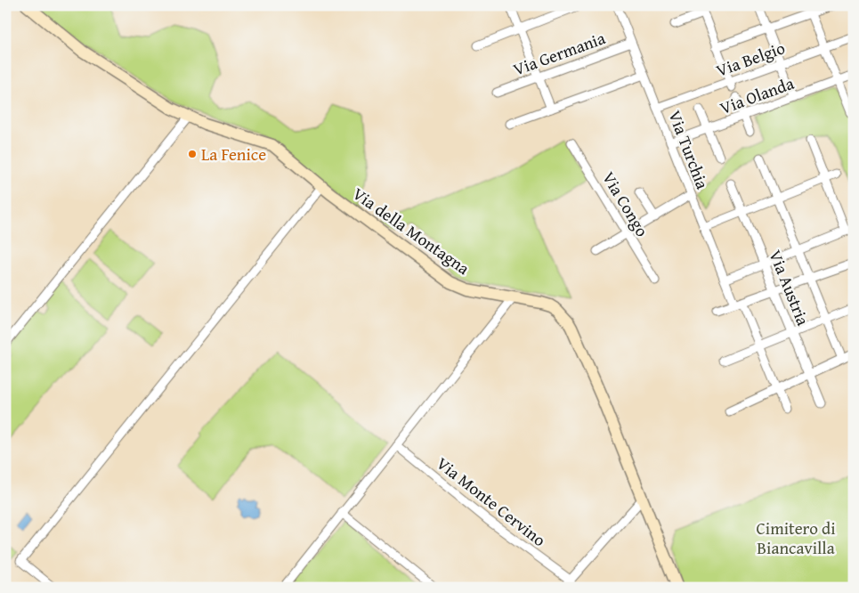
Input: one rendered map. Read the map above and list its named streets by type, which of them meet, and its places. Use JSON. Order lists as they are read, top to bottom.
{
  "streets": {
    "street": [
      "Via Germania",
      "Via Belgio",
      "Via Olanda",
      "Via Turchia",
      "Via Congo",
      "Via della Montagna",
      "Via Austria",
      "Via Monte Cervino"
    ]
  },
  "crossings": [
    ["Via Germania", "Via Turchia"],
    ["Via Belgio", "Via Turchia"],
    ["Via Olanda", "Via Turchia"]
  ],
  "parks": ["Cimitero di Biancavilla"],
  "places": ["La Fenice"]
}
